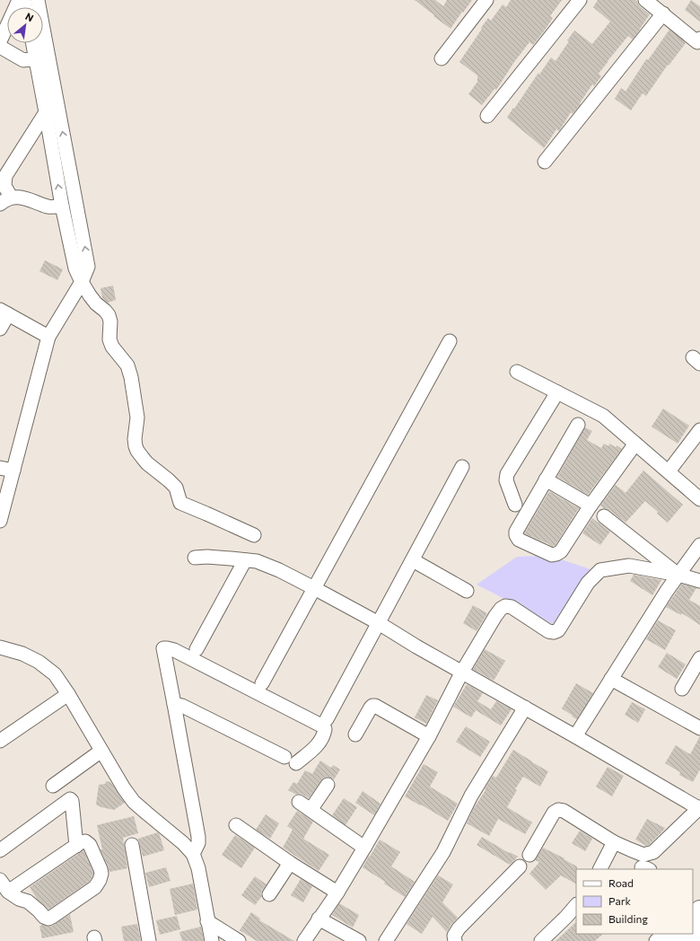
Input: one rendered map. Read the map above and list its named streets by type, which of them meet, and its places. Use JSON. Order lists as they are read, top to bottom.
{
  "legend": ["Road", "Park", "Building"],
  "north": "top right"
}
